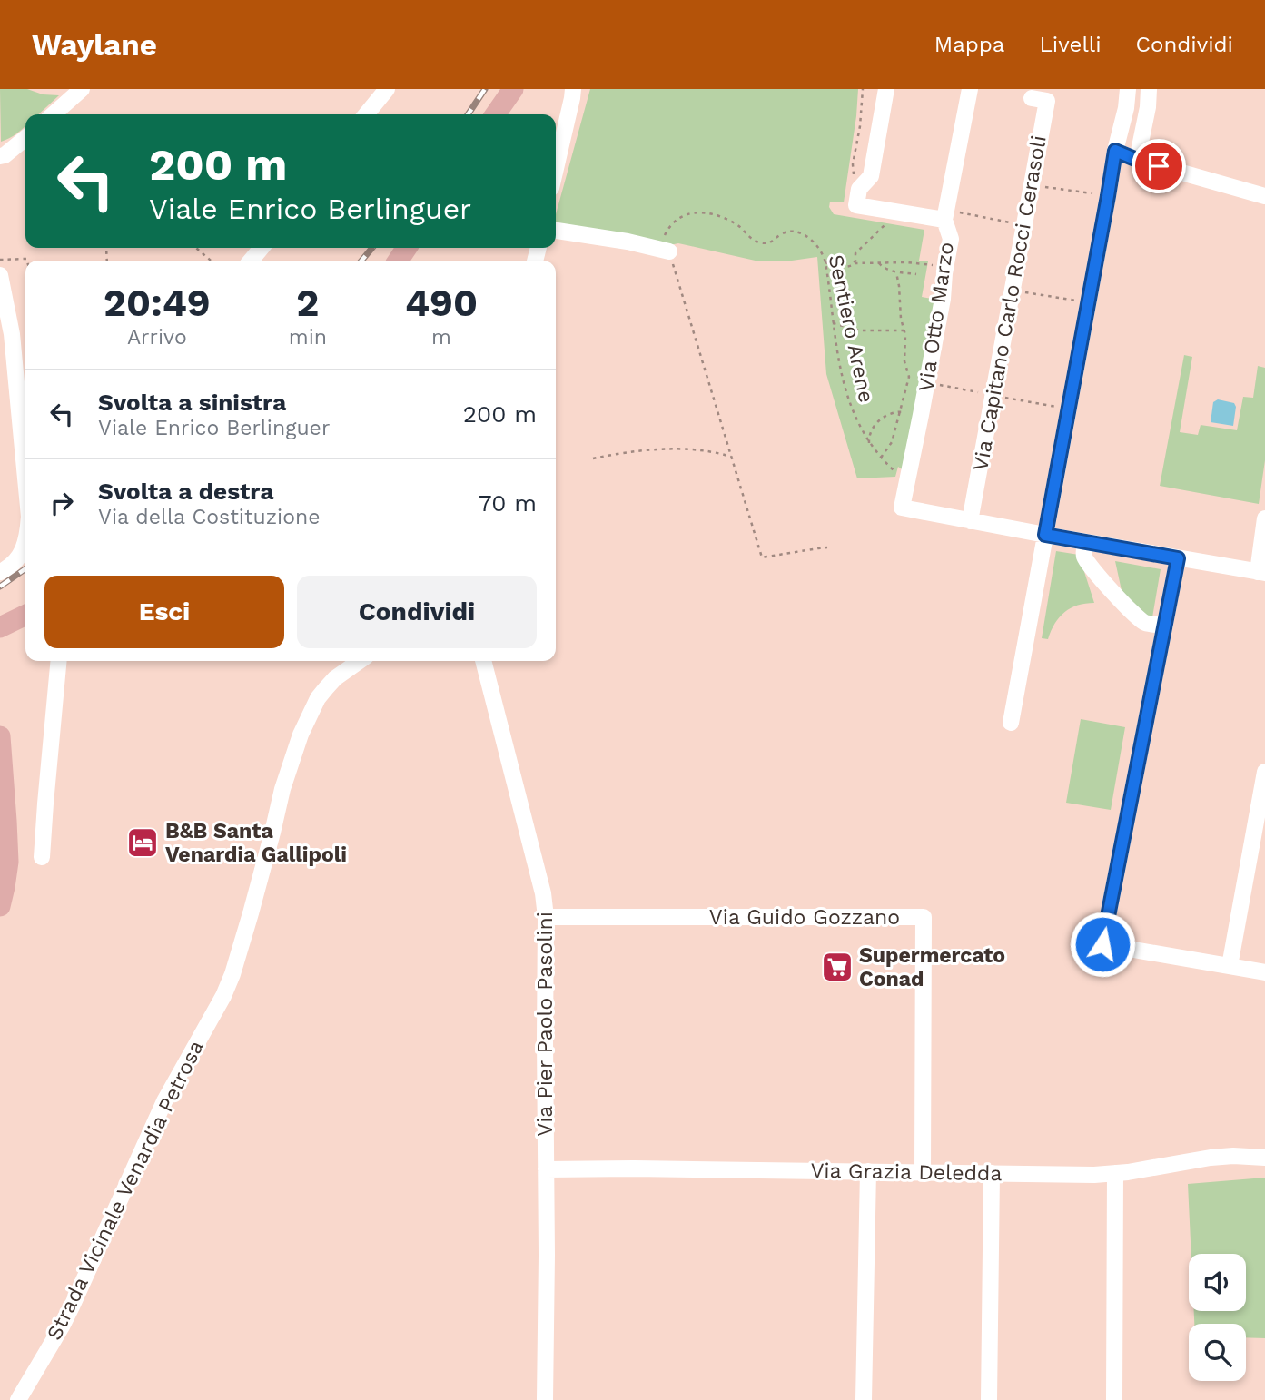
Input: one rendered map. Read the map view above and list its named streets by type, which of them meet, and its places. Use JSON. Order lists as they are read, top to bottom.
{
  "streets": {
    "street": [
      "Via Capitano Carlo Rocci Cerasoli",
      "Via Otto Marzo",
      "Via Guido Gozzano",
      "Via Pier Paolo Pasolini",
      "Via Grazia Deledda",
      "Strada Vicinale Venardia Petrosa"
    ],
    "path": ["Sentiero Arene"]
  },
  "crossings": [
    ["Via Capitano Carlo Rocci Cerasoli", "Via Otto Marzo"],
    ["Via Otto Marzo", "Sentiero Arene"],
    ["Via Guido Gozzano", "Via Pier Paolo Pasolini"],
    ["Via Guido Gozzano", "Via Grazia Deledda"],
    ["Via Pier Paolo Pasolini", "Via Grazia Deledda"]
  ],
  "places": {
    "hotel": ["B&B Santa Venardia Gallipoli"],
    "supermarket": ["Supermercato Conad"]
  },
  "page": {
    "header": "Waylane",
    "nav": ["Mappa", "Livelli", "Condividi"],
    "turn": ["200 m", "Viale Enrico Berlinguer"],
    "eta": [
      "20:49",
      "Arrivo",
      "2",
      "min",
      "490",
      "m"
    ],
    "list": [
      {
        "name": "Svolta a sinistra",
        "note": "Viale Enrico Berlinguer",
        "value": "200 m"
      },
      {
        "name": "Svolta a destra",
        "note": "Via della Costituzione",
        "value": "70 m"
      }
    ],
    "buttons": ["Esci", "Condividi"]
  }
}
